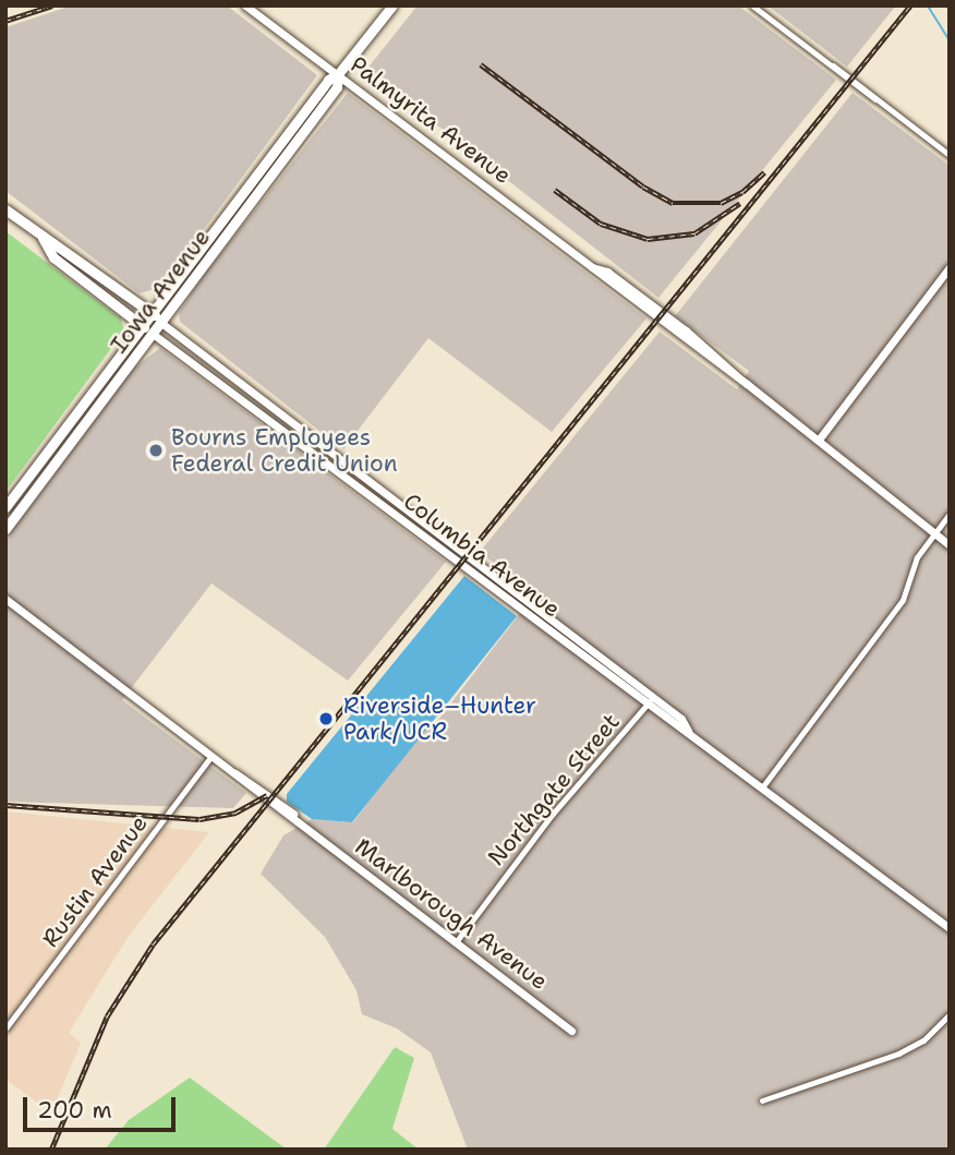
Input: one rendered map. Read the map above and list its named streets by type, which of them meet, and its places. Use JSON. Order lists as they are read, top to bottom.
{
  "streets": {
    "main road": ["Iowa Avenue", "Columbia Avenue"],
    "street": [
      "Palmyrita Avenue",
      "Northgate Street",
      "Rustin Avenue",
      "Marlborough Avenue"
    ]
  },
  "crossings": [
    ["Palmyrita Avenue", "Iowa Avenue"],
    ["Iowa Avenue", "Columbia Avenue"],
    ["Columbia Avenue", "Northgate Street"],
    ["Northgate Street", "Marlborough Avenue"],
    ["Rustin Avenue", "Marlborough Avenue"]
  ],
  "places": ["Bourns Employees Federal Credit Union", "Riverside–Hunter Park/UCR"],
  "scale_bar": "200 m"
}
